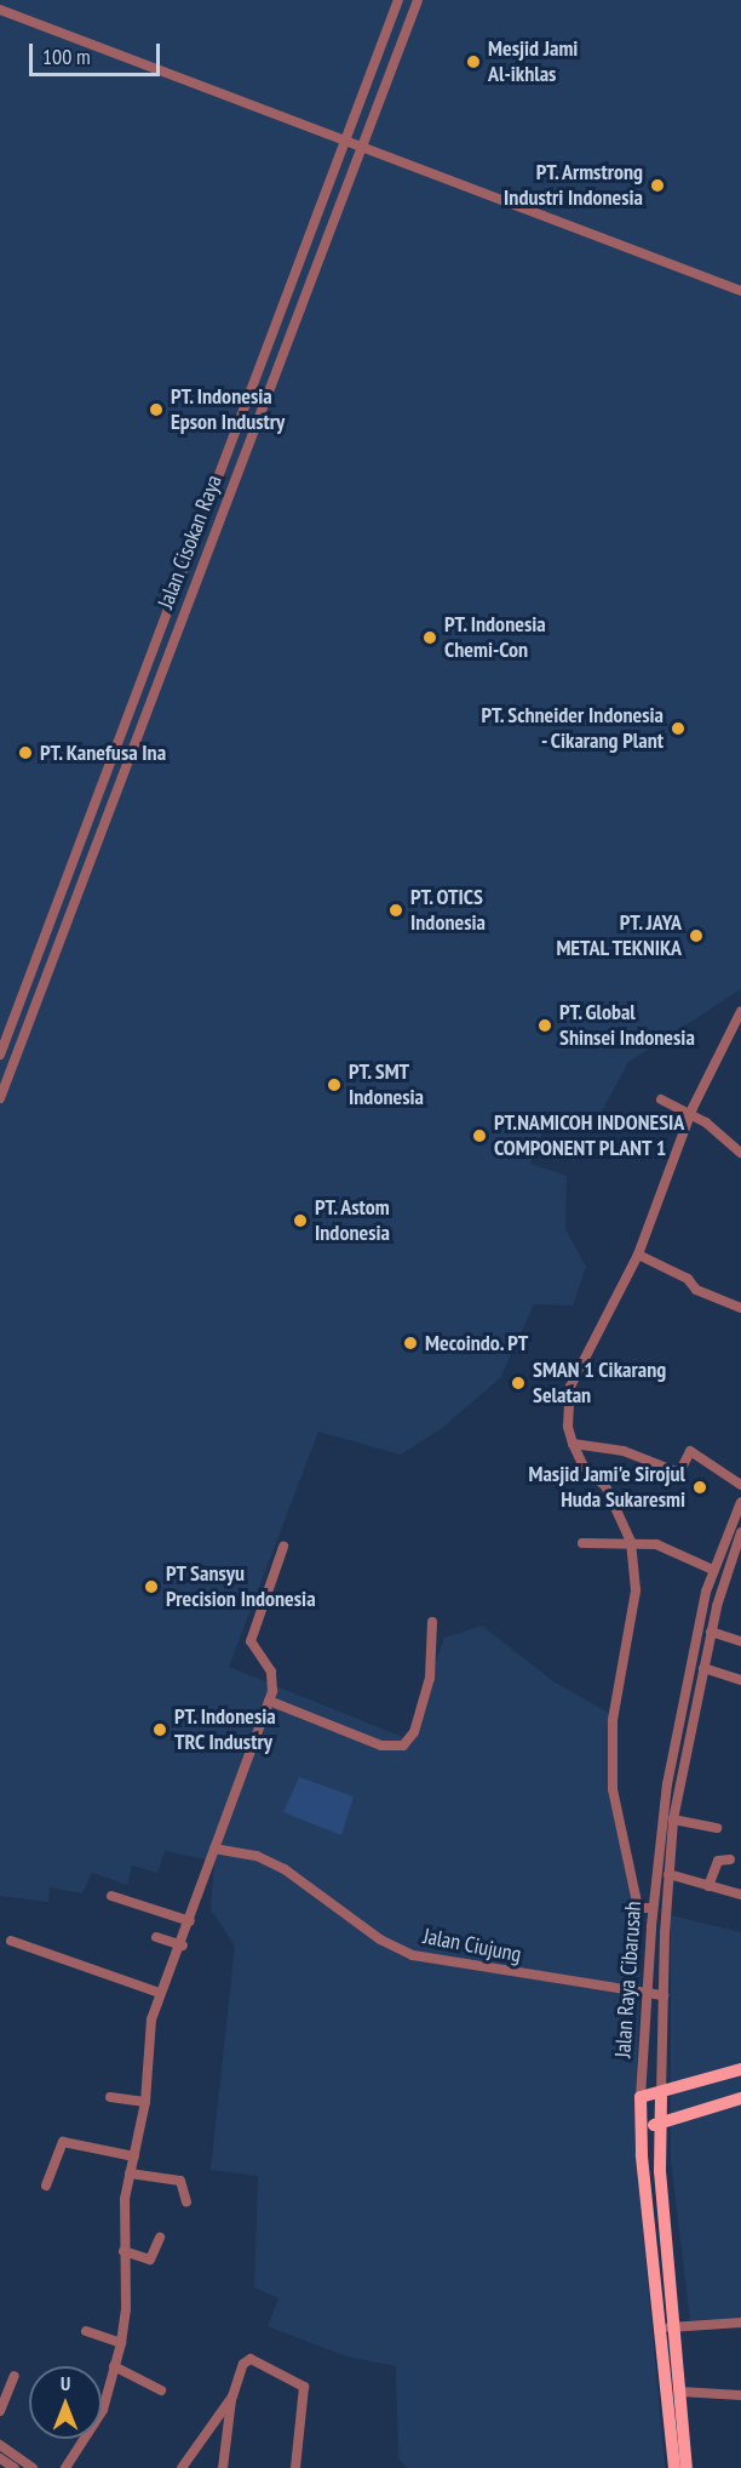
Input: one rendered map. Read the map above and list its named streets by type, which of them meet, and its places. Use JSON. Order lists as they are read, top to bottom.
{
  "streets": {
    "main road": ["Jalan Raya Cibarusah"],
    "street": ["Jalan Cisokan Raya", "Jalan Ciujung"]
  },
  "crossings": [
    ["Jalan Ciujung", "Jalan Raya Cibarusah"]
  ],
  "places": [
    "Mesjid Jami Al-ikhlas",
    "PT. Armstrong Industri Indonesia",
    "PT. Indonesia Epson Industry",
    "PT. Indonesia Chemi-Con",
    "PT. Schneider Indonesia - Cikarang Plant",
    "PT. Kanefusa Ina",
    "PT. OTICS Indonesia",
    "PT. JAYA METAL TEKNIKA",
    "PT. Global Shinsei Indonesia",
    "PT. SMT Indonesia",
    "PT.NAMICOH INDONESIA COMPONENT PLANT 1",
    "PT. Astom Indonesia",
    "Mecoindo. PT",
    "SMAN 1 Cikarang Selatan",
    "Masjid Jami'e Sirojul Huda Sukaresmi",
    "PT Sansyu Precision Indonesia",
    "PT. Indonesia TRC Industry"
  ],
  "scale_bar": "100 m",
  "north": "top"
}
